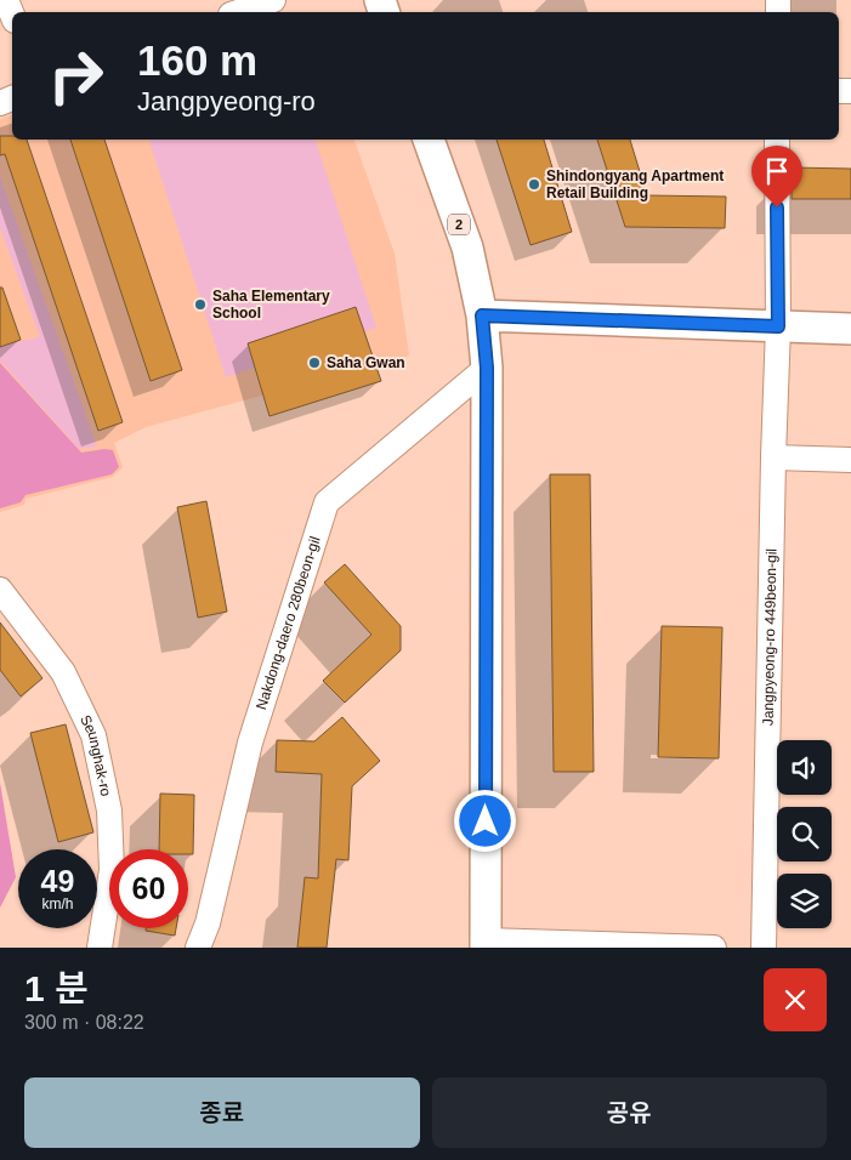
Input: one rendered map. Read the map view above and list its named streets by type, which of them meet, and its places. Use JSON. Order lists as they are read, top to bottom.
{
  "streets": {
    "main road": ["2"],
    "street": ["Nakdong-daero 280beon-gil", "Jangpyeong-ro 449beon-gil", "Seunghak-ro"]
  },
  "crossings": [
    ["2", "Nakdong-daero 280beon-gil"]
  ],
  "places": ["Shindongyang Apartment Retail Building", "Saha Elementary School", "Saha Gwan"],
  "page": {
    "turn": ["160 m", "Jangpyeong-ro"],
    "speed": "49 km/h",
    "limit": "60",
    "heading": ["1 분", "300 m · 08:22"],
    "buttons": ["종료", "공유"]
  }
}
